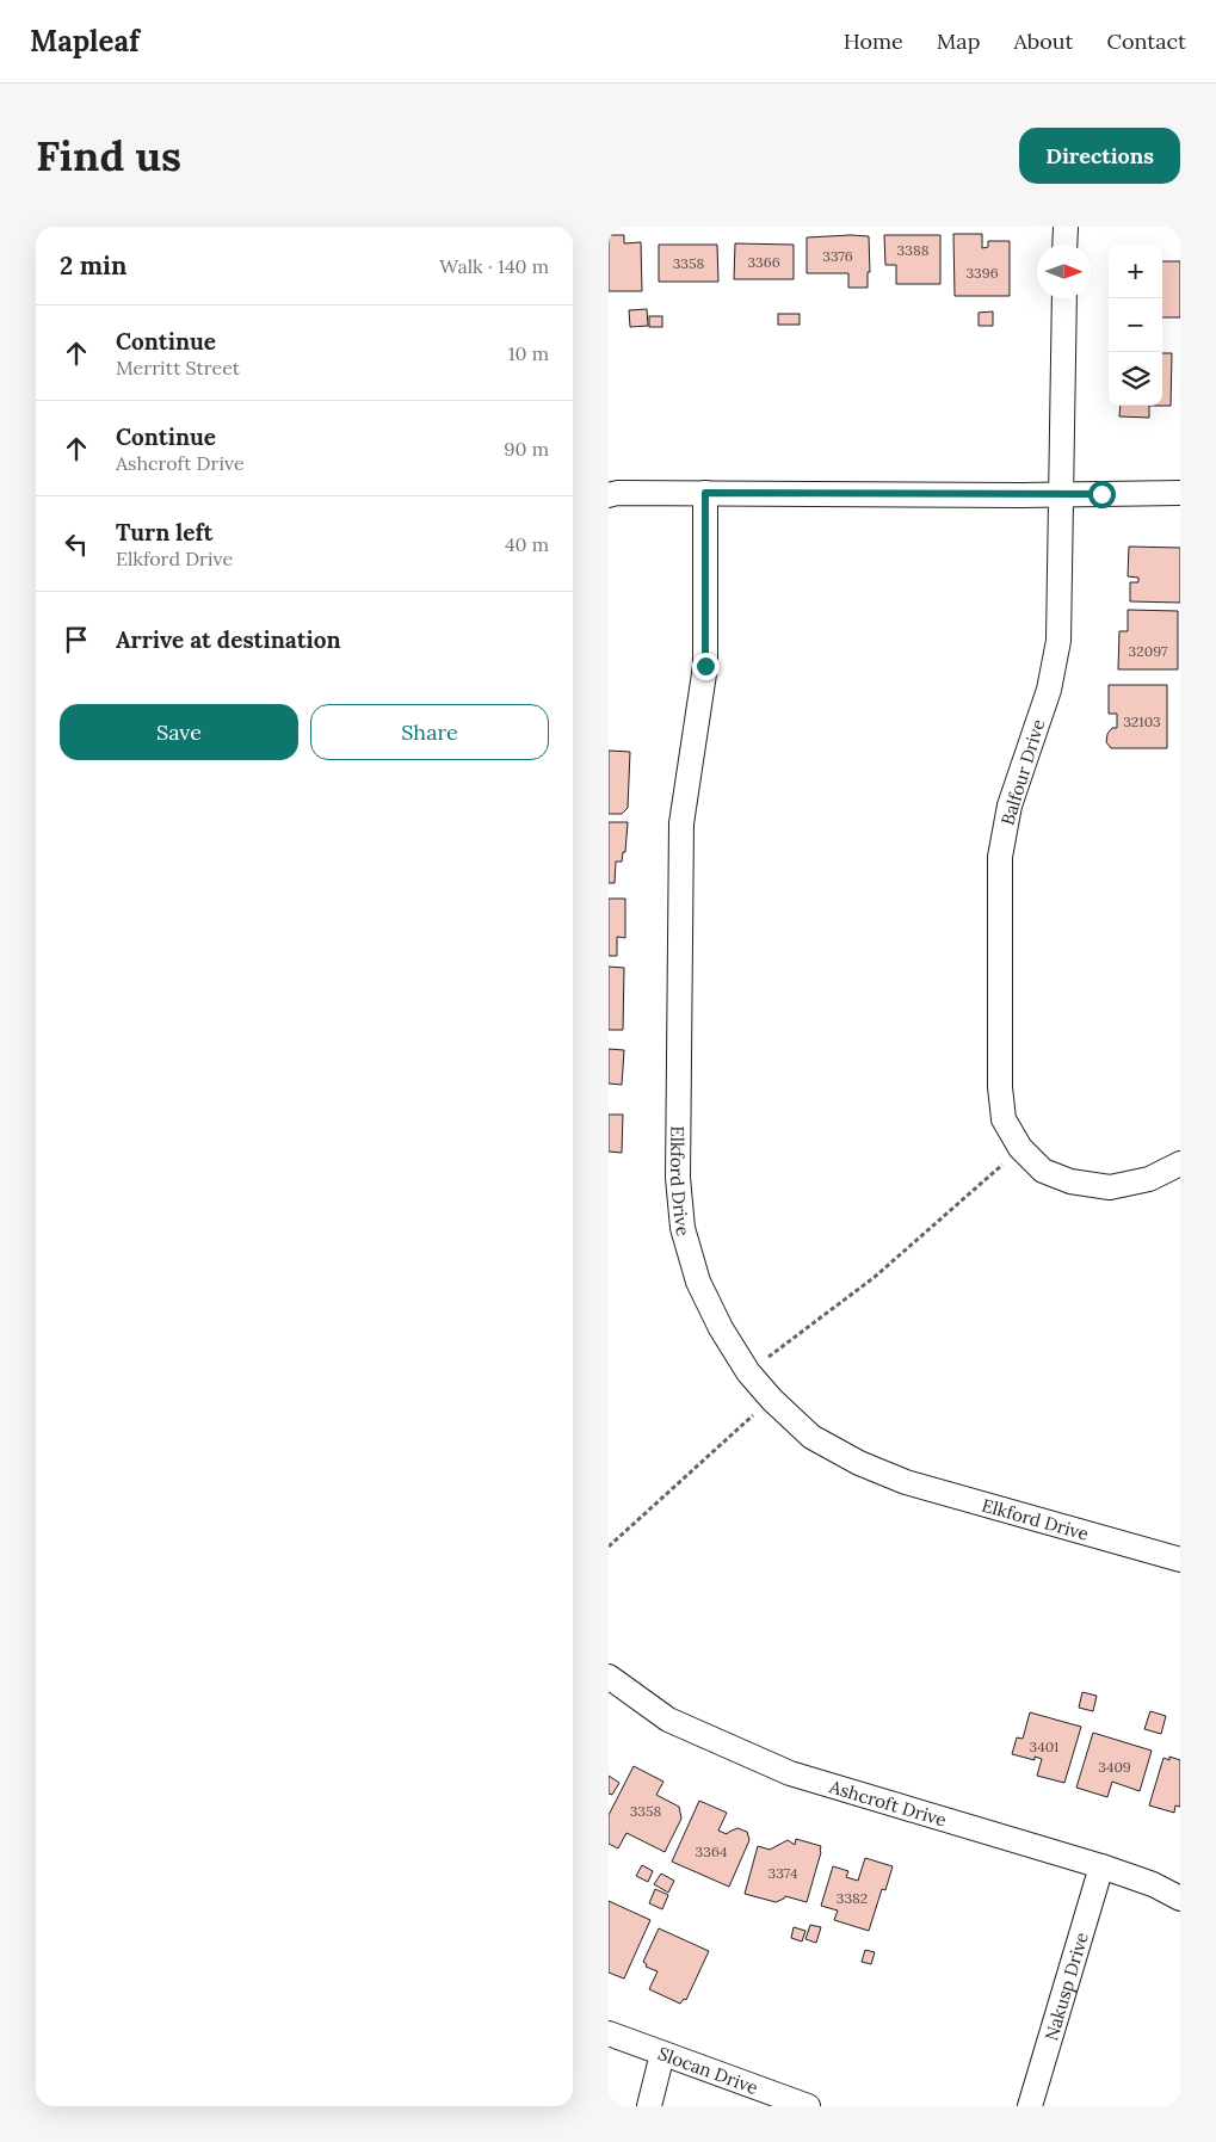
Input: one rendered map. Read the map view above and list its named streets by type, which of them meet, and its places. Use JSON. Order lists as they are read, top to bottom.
{
  "streets": {
    "street": [
      "Balfour Drive",
      "Elkford Drive",
      "Ashcroft Drive",
      "Nakusp Drive",
      "Slocan Drive"
    ]
  },
  "crossings": [
    ["Ashcroft Drive", "Nakusp Drive"]
  ],
  "house_numbers": [
    "3388",
    "3376",
    "3366",
    "3358",
    "3396",
    "32097",
    "32103",
    "3401",
    "3409",
    "3358",
    "3364",
    "3374",
    "3382"
  ],
  "north": "right",
  "page": {
    "header": "Mapleaf",
    "nav": [
      "Home",
      "Map",
      "About",
      "Contact"
    ],
    "buttons": [
      "Directions",
      ["Save", "Share"]
    ],
    "title": "Find us",
    "heading": ["2 min", "Walk · 140 m"],
    "map_buttons": ["+", "−"],
    "list": [
      ["Continue", "Merritt Street", "10 m"],
      ["Continue", "Ashcroft Drive", "90 m"],
      ["Turn left", "Elkford Drive", "40 m"],
      "Arrive at destination"
    ]
  }
}
